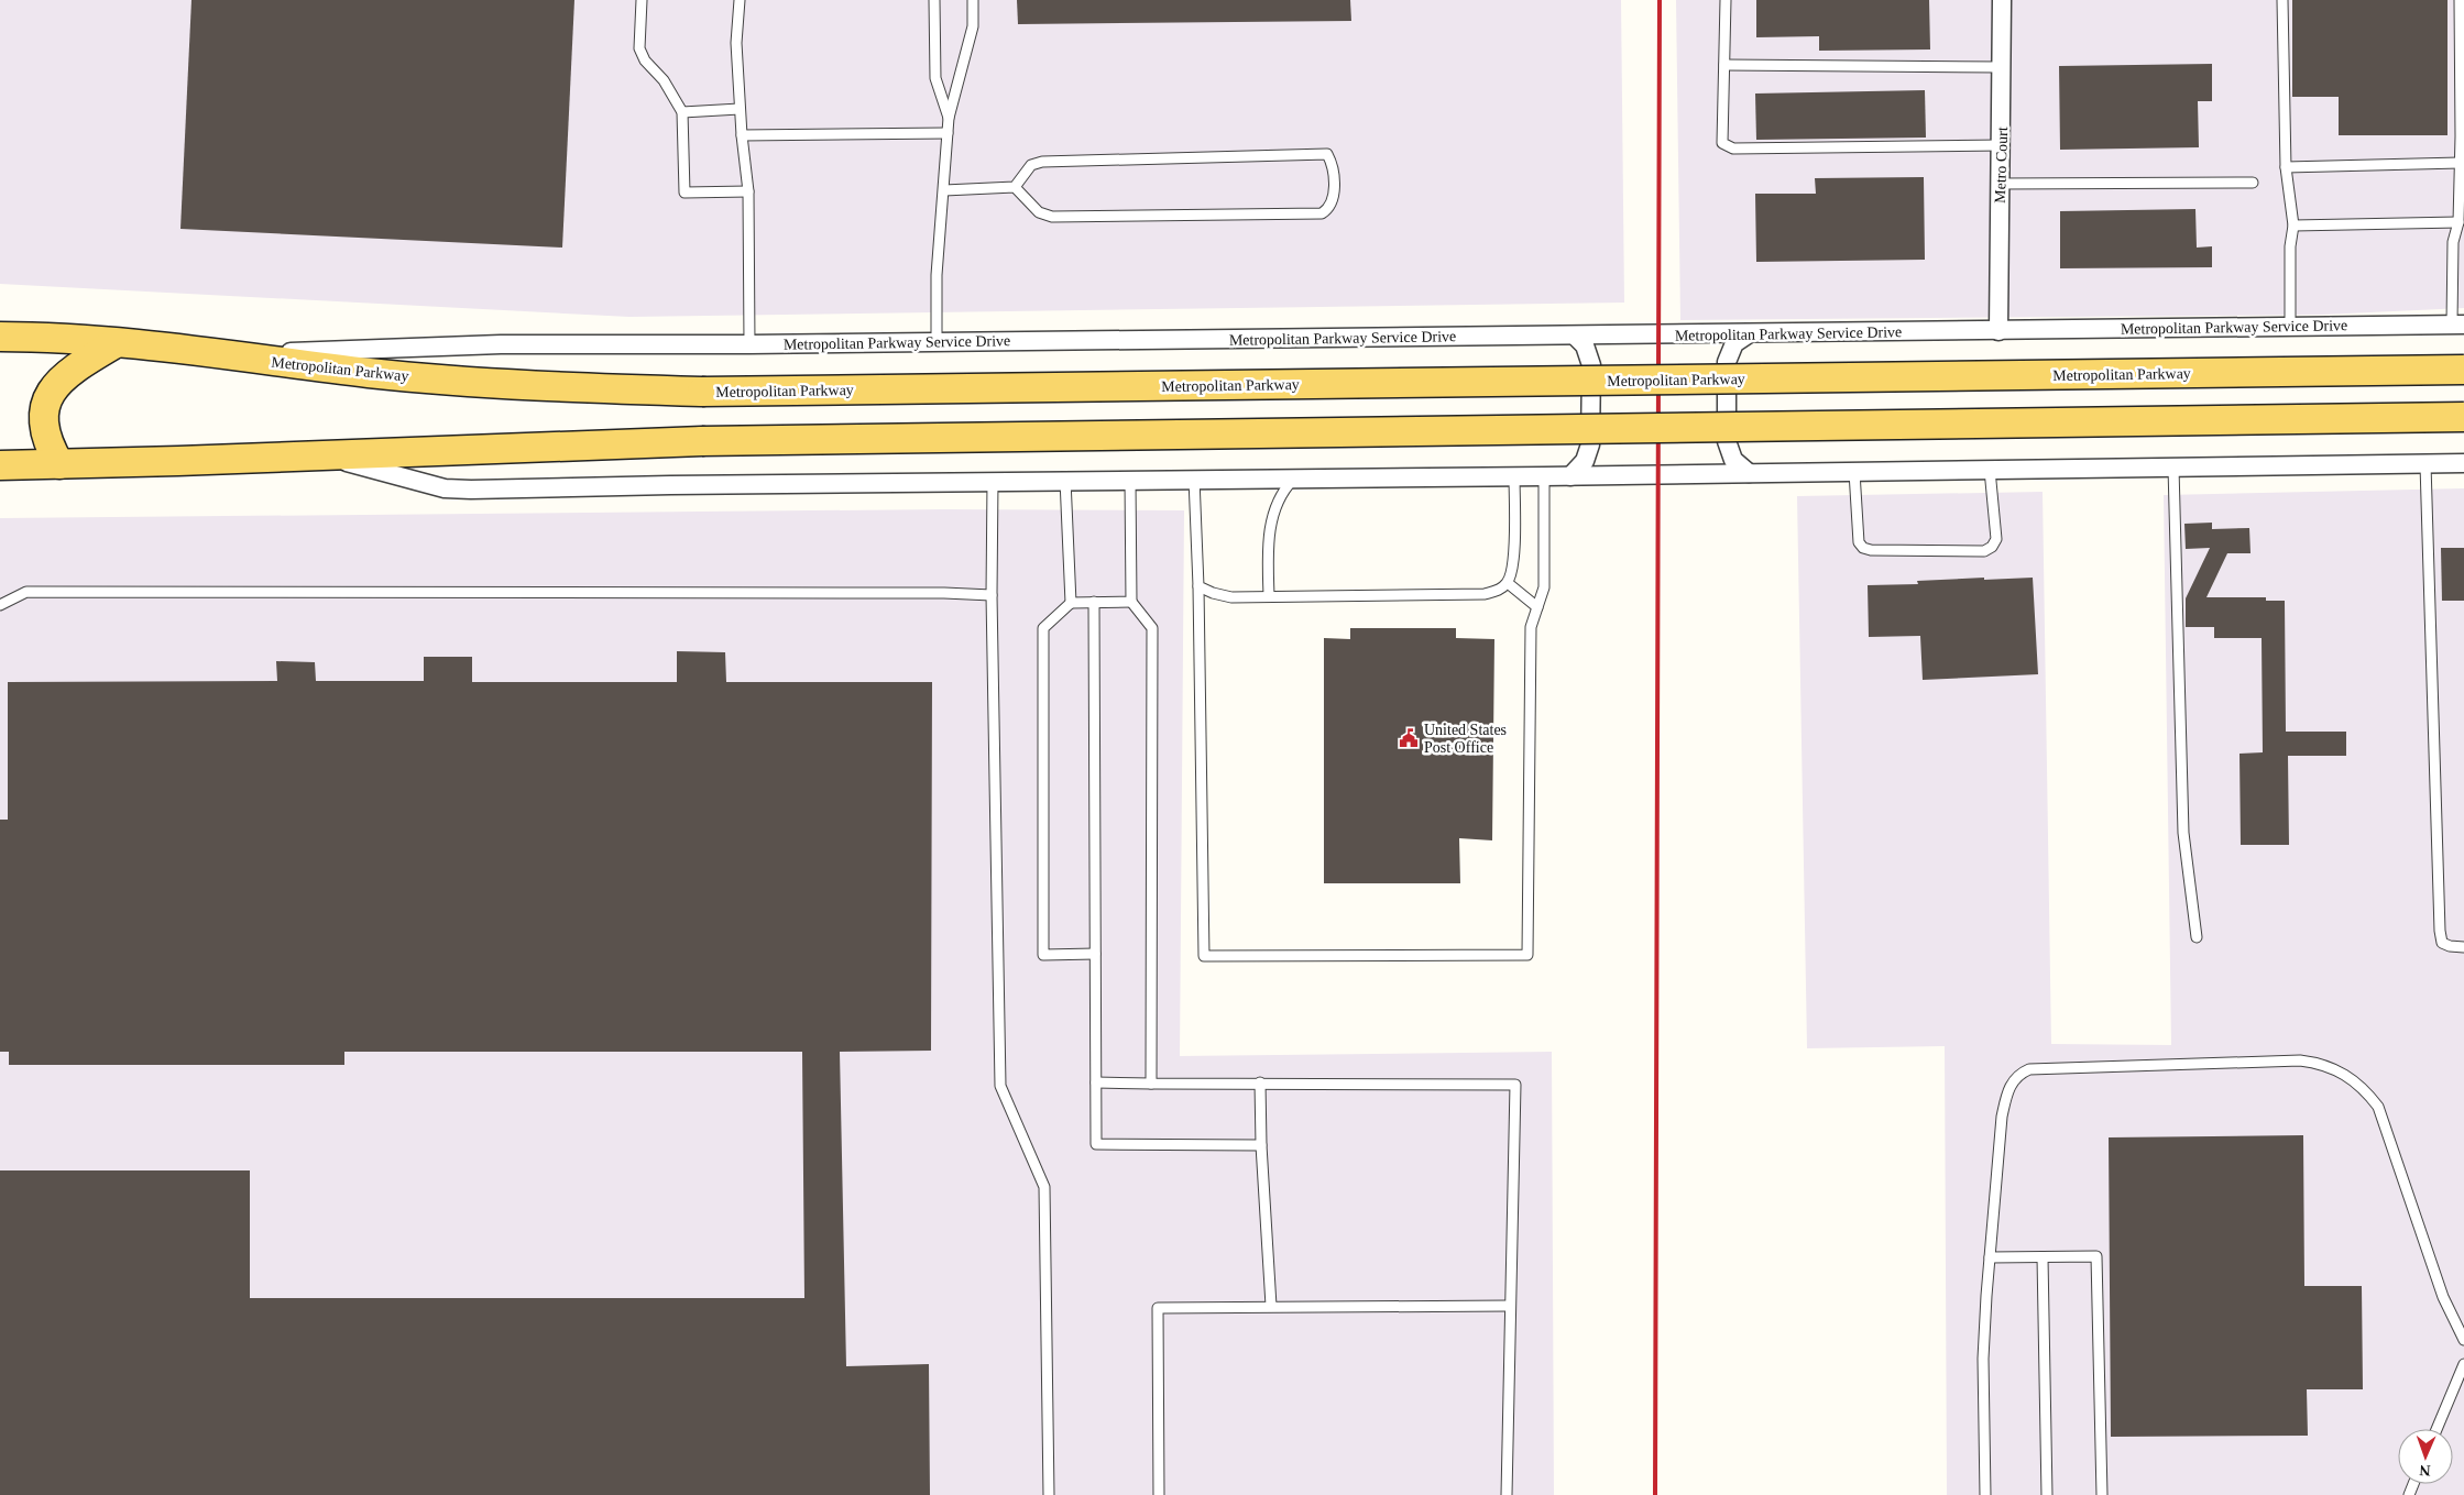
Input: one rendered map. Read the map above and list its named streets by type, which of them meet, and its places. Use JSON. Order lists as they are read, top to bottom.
{
  "streets": {
    "main road": ["Metropolitan Parkway"],
    "street": ["Metro Court", "Metropolitan Parkway Service Drive"]
  },
  "crossings": [
    ["Metro Court", "Metropolitan Parkway Service Drive"],
    ["Metropolitan Parkway Service Drive", "Metropolitan Parkway"]
  ],
  "places": {
    "public building": ["United States Post Office"]
  },
  "north": "bottom"
}
